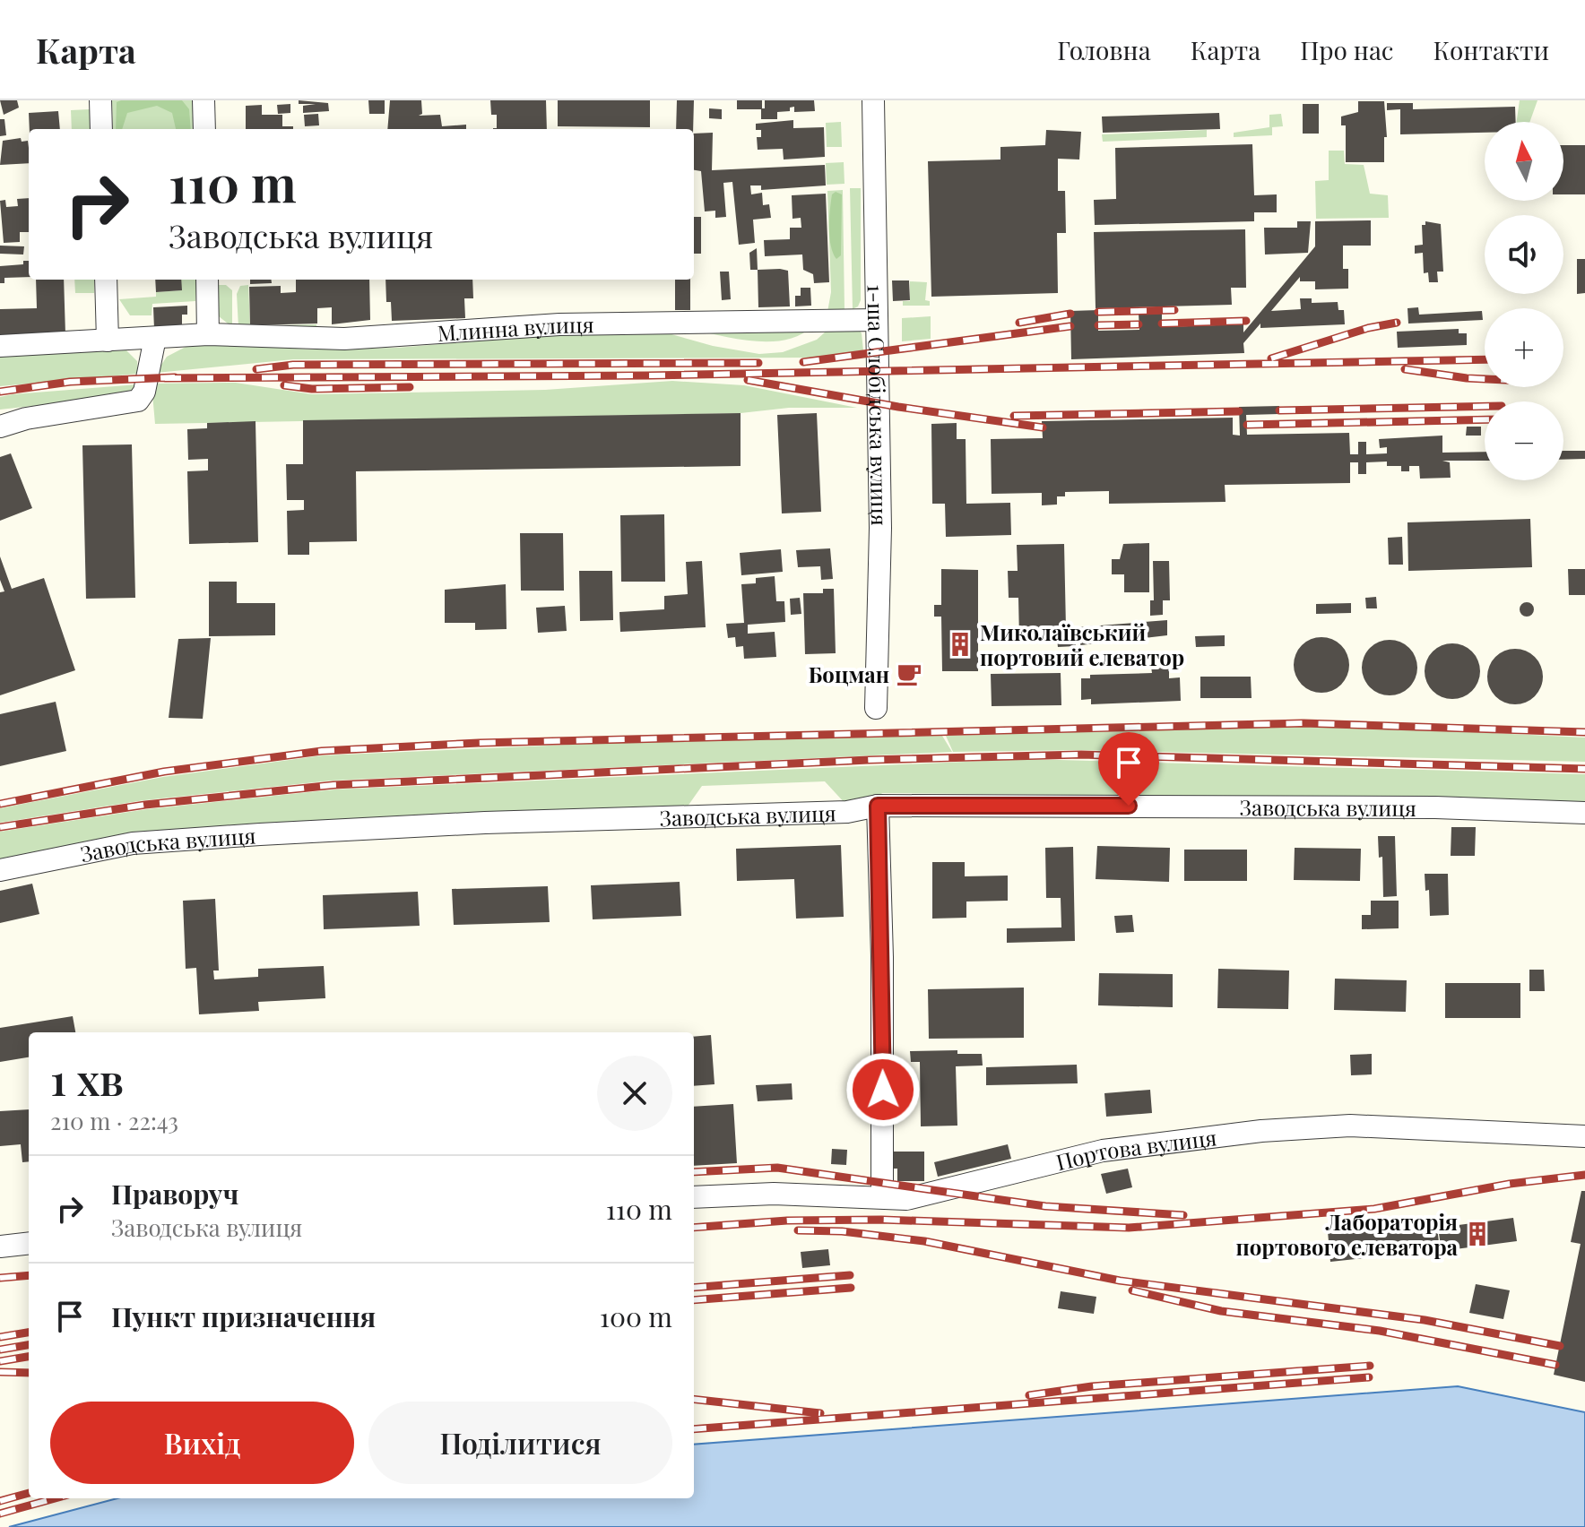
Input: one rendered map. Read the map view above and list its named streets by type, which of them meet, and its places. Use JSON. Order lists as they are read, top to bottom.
{
  "streets": {
    "street": [
      "Млинна вулиця",
      "1-ша Слобідська вулиця",
      "Заводська вулиця",
      "Портова вулиця"
    ]
  },
  "crossings": [
    ["Млинна вулиця", "1-ша Слобідська вулиця"]
  ],
  "places": {
    "building": ["Миколаївський портовий елеватор", "Лабораторія портового елеватора"],
    "cafe": ["Боцман"]
  },
  "north": "top",
  "page": {
    "header": "Карта",
    "nav": [
      "Головна",
      "Карта",
      "Про нас",
      "Контакти"
    ],
    "map_buttons": ["+", "−"],
    "turn": ["110 m", "Заводська вулиця"],
    "heading": ["1 хв", "210 m · 22:43"],
    "list": [
      {
        "name": "Праворуч",
        "note": "Заводська вулиця",
        "value": "110 m"
      },
      {
        "name": "Пункт призначення",
        "value": "100 m"
      }
    ],
    "buttons": ["Вихід", "Поділитися"]
  }
}
